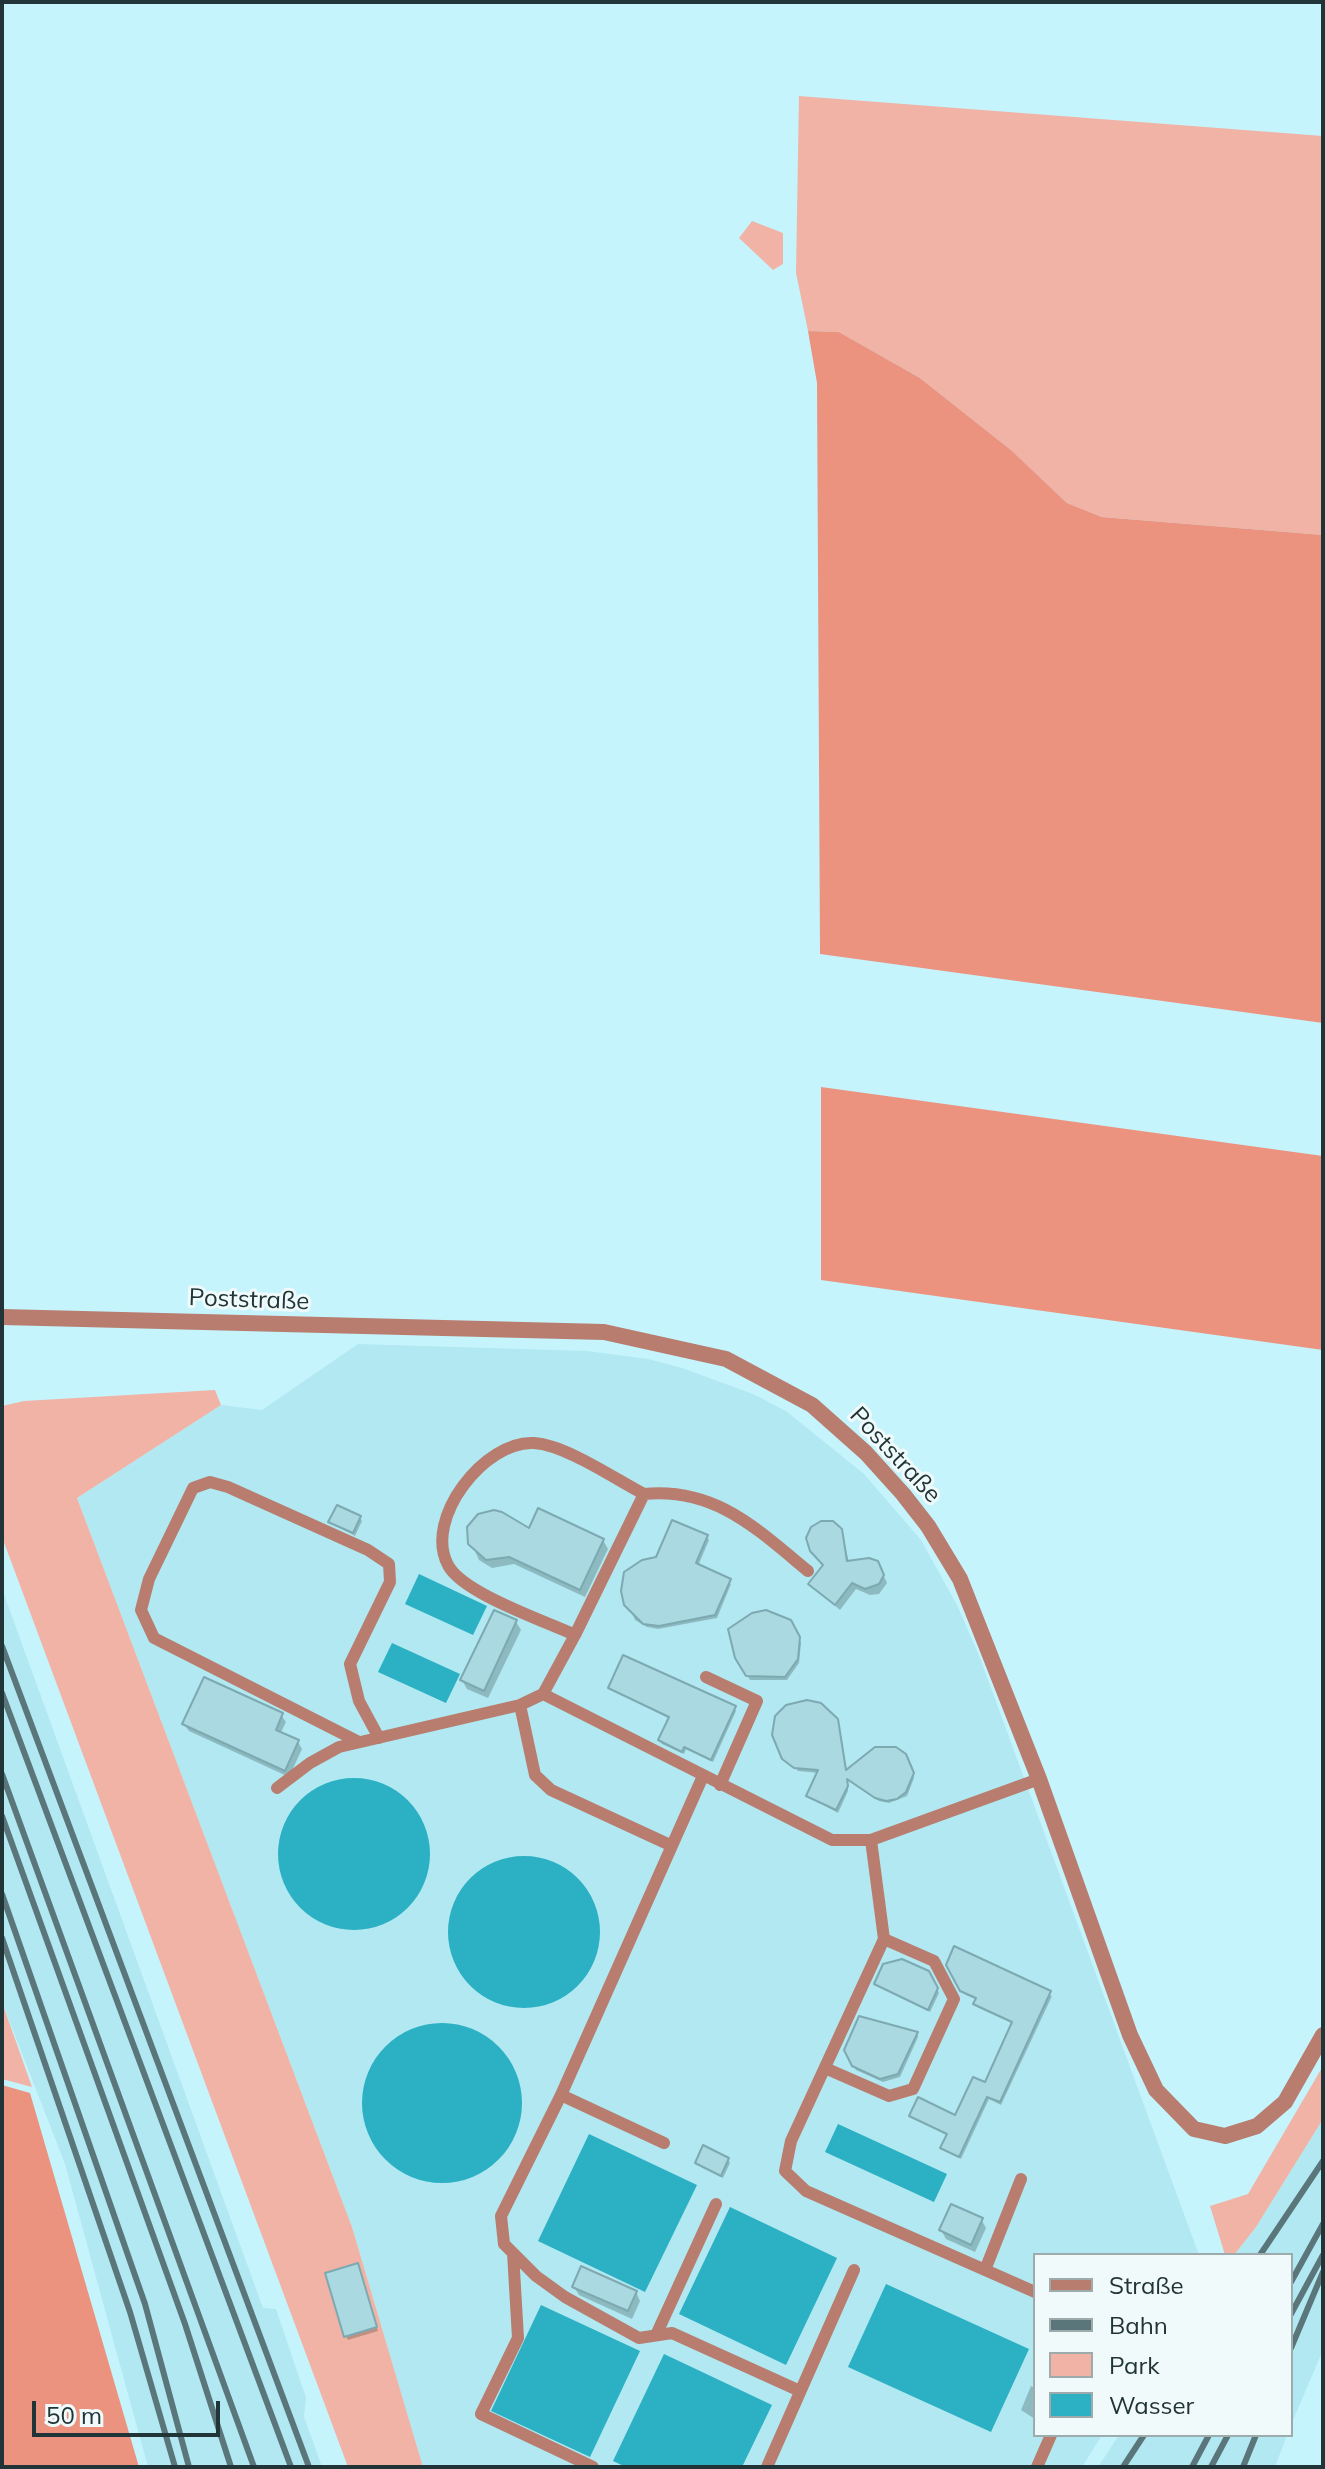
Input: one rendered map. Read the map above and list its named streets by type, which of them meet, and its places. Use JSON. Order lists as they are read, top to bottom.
{
  "streets": {
    "street": ["Poststraße"]
  },
  "legend": [
    "Straße",
    "Bahn",
    "Park",
    "Wasser"
  ],
  "scale_bar": "50 m"
}
